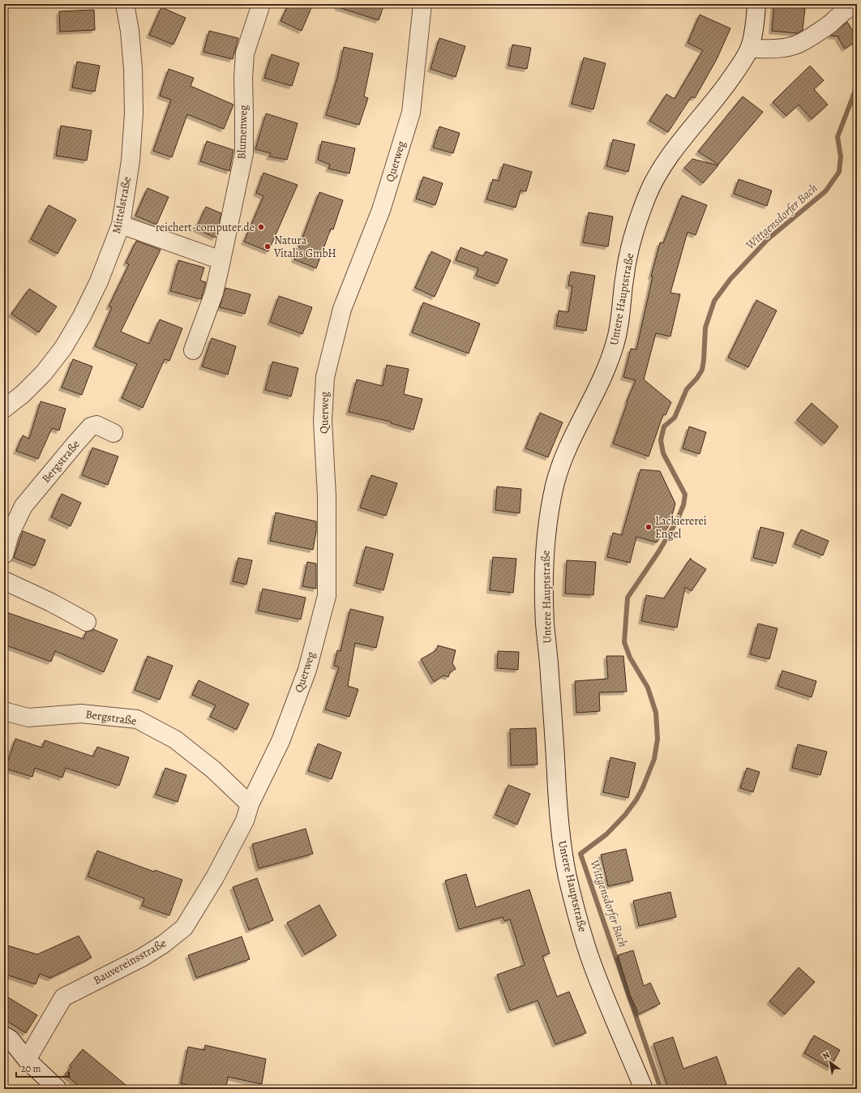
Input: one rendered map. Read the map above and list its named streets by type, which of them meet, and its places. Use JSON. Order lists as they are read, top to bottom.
{
  "streets": {
    "street": [
      "Blumenweg",
      "Querweg",
      "Mittelstraße",
      "Untere Hauptstraße",
      "Bergstraße",
      "Bauvereinsstraße"
    ]
  },
  "crossings": [
    ["Querweg", "Bergstraße"],
    ["Querweg", "Bauvereinsstraße"],
    ["Bergstraße", "Bauvereinsstraße"]
  ],
  "water": ["Wittgensdorfer Bach"],
  "places": ["reichert-computer.de", "Natura Vitalis GmbH", "Lackiererei Engel"],
  "scale_bar": "20 m",
  "north": "top left"
}
